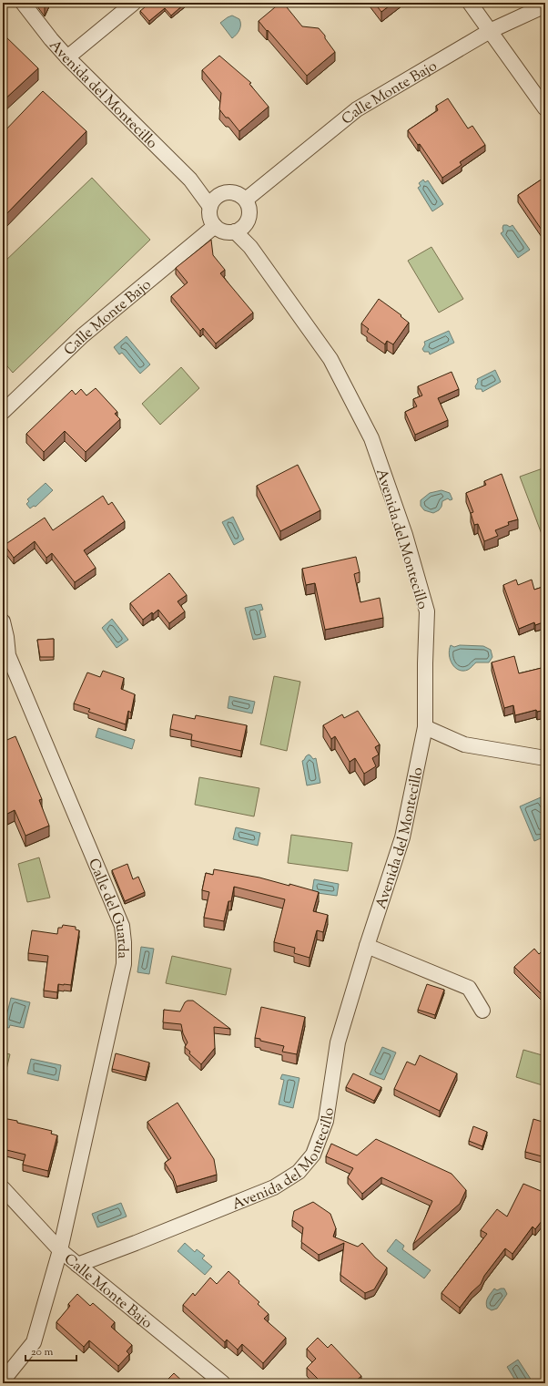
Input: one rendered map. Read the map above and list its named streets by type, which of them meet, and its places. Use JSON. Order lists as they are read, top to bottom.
{
  "streets": {
    "street": ["Avenida del Montecillo", "Calle Monte Bajo", "Calle del Guarda"]
  },
  "crossings": [
    ["Avenida del Montecillo", "Calle Monte Bajo"],
    ["Calle Monte Bajo", "Calle del Guarda"]
  ],
  "scale_bar": "20 m"
}
